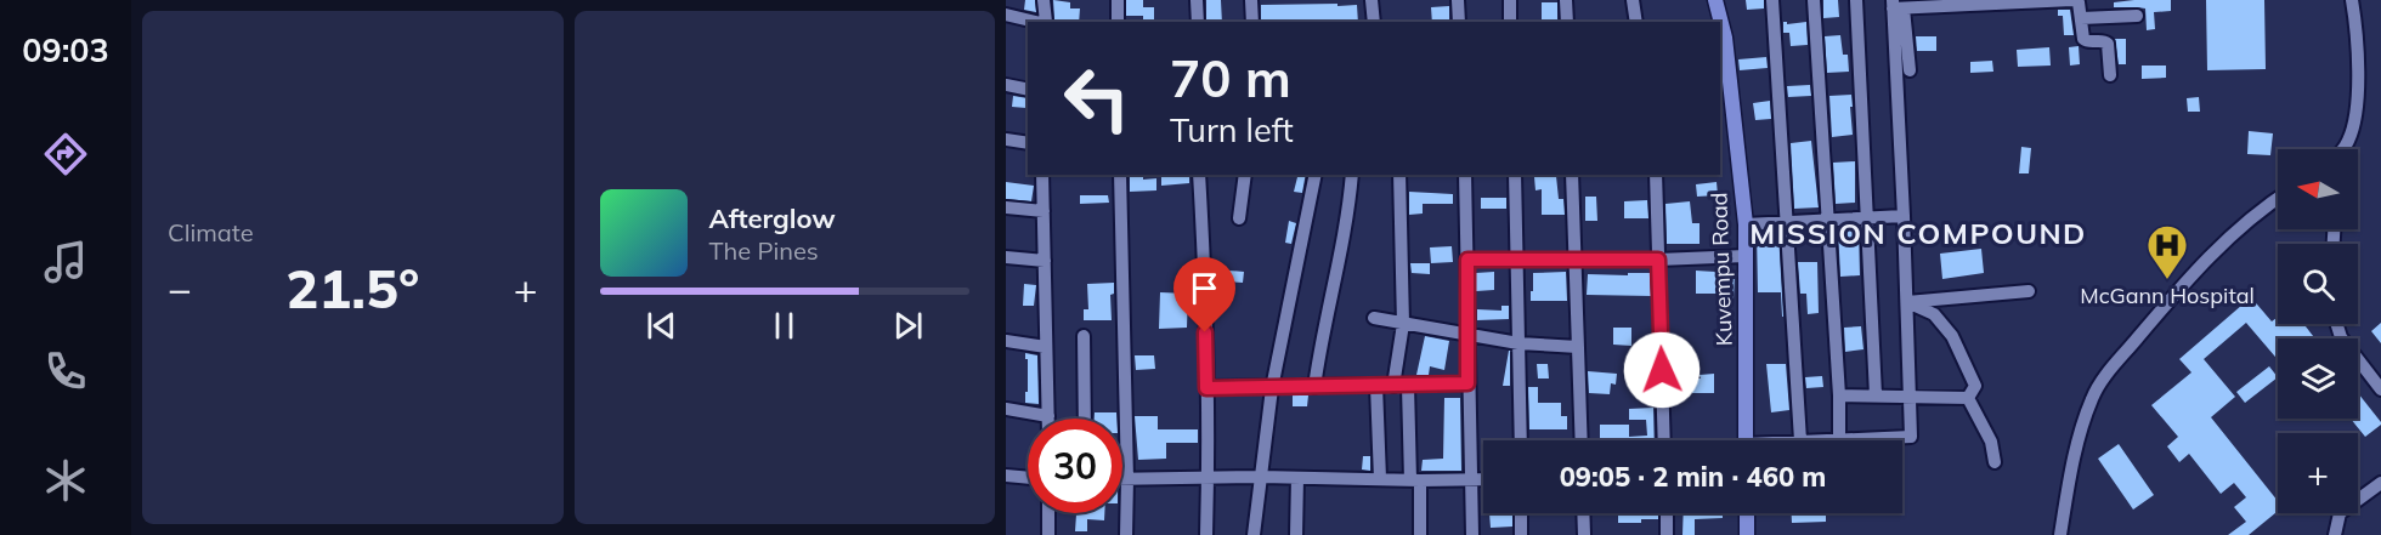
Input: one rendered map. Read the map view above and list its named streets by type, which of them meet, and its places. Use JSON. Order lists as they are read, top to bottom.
{
  "streets": {
    "main road": ["Kuvempu Road"]
  },
  "districts": ["MISSION COMPOUND"],
  "places": {
    "hospital": ["McGann Hospital"]
  },
  "north": "left",
  "page": {
    "tabs": "09:03",
    "tile": "Climate",
    "turn": ["70 m", "Turn left"],
    "map_buttons": "+",
    "song": ["Afterglow", "The Pines"],
    "heat": ["−", "21.5°", "+"],
    "limit": "30",
    "trip": "09:05 · 2 min · 460 m"
  }
}
